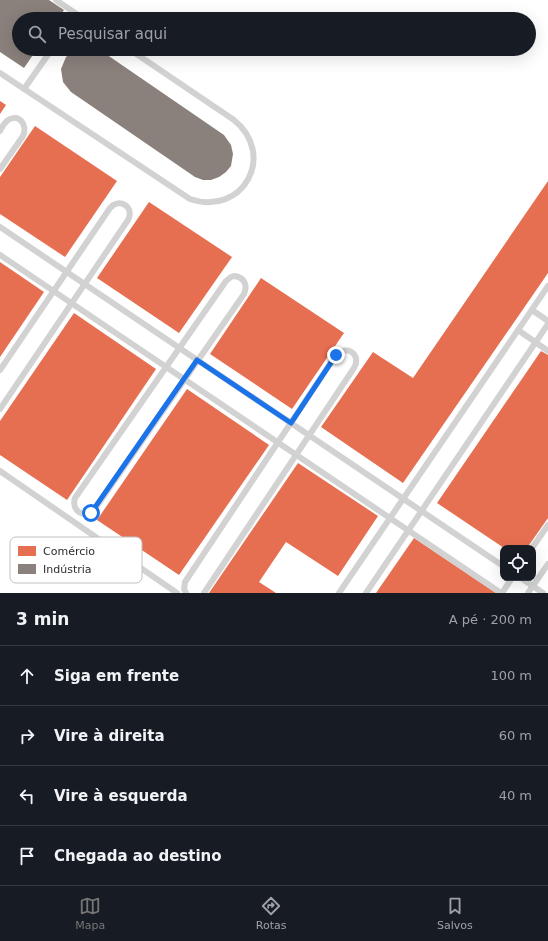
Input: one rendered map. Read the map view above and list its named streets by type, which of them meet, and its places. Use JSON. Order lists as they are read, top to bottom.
{
  "legend": ["Comércio", "Indústria"],
  "page": {
    "search": "Pesquisar aqui",
    "heading": ["3 min", "A pé · 200 m"],
    "list": [
      ["Siga em frente", "100 m"],
      ["Vire à direita", "60 m"],
      ["Vire à esquerda", "40 m"],
      "Chegada ao destino"
    ],
    "nav": ["Mapa", "Rotas", "Salvos"]
  }
}
